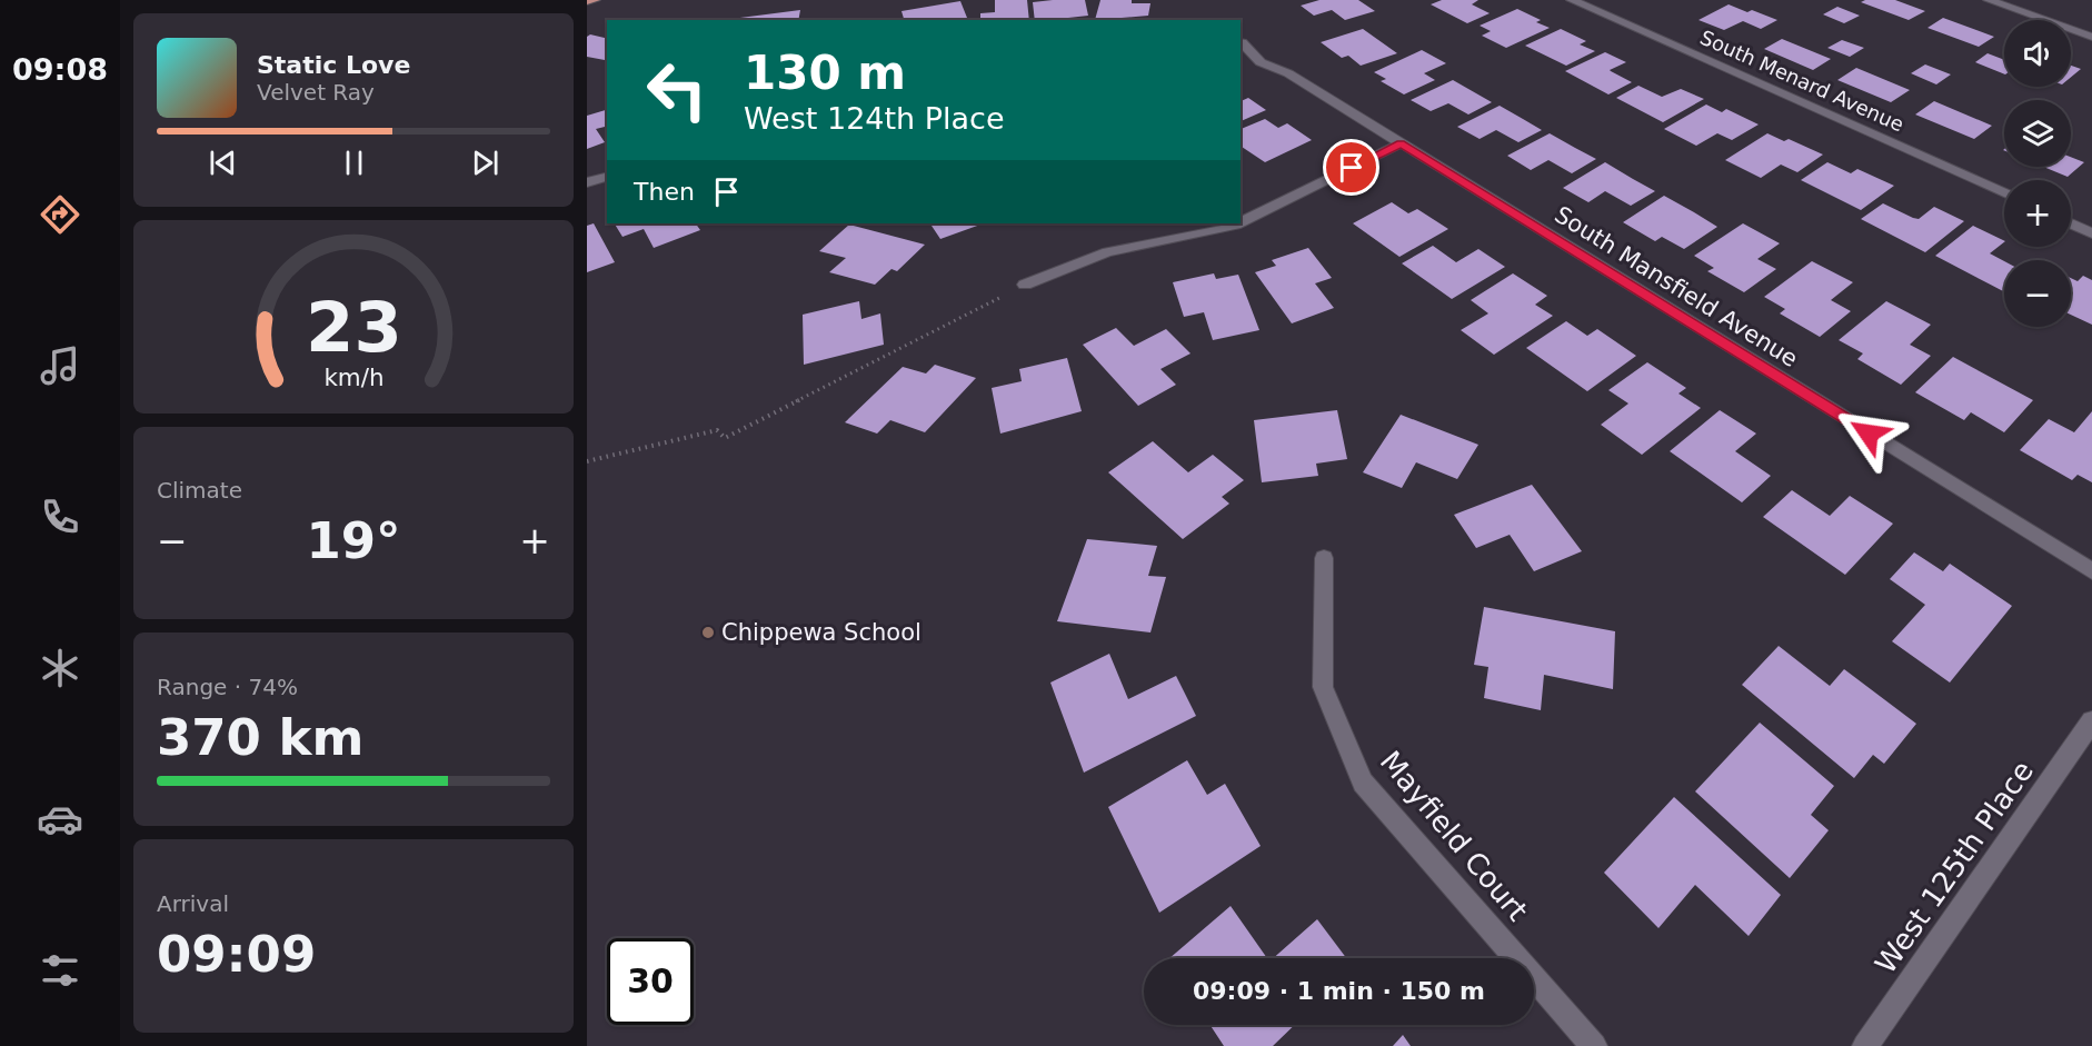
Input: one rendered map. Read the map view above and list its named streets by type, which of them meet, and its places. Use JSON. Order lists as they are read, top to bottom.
{
  "streets": {
    "street": [
      "South Menard Avenue",
      "South Mansfield Avenue",
      "Mayfield Court",
      "West 125th Place"
    ]
  },
  "places": ["Chippewa School"],
  "page": {
    "tabs": "09:08",
    "map_buttons": ["+", "−"],
    "turn": ["130 m", "West 124th Place"],
    "song": ["Static Love", "Velvet Ray"],
    "then": "Then",
    "tile": [
      "Climate",
      ["Range · 74%", "370 km"],
      ["Arrival", "09:09"]
    ],
    "heat": ["−", "19°", "+"],
    "limit": "30",
    "trip": "09:09 · 1 min · 150 m",
    "gauge": ["23", "km/h"]
  }
}
